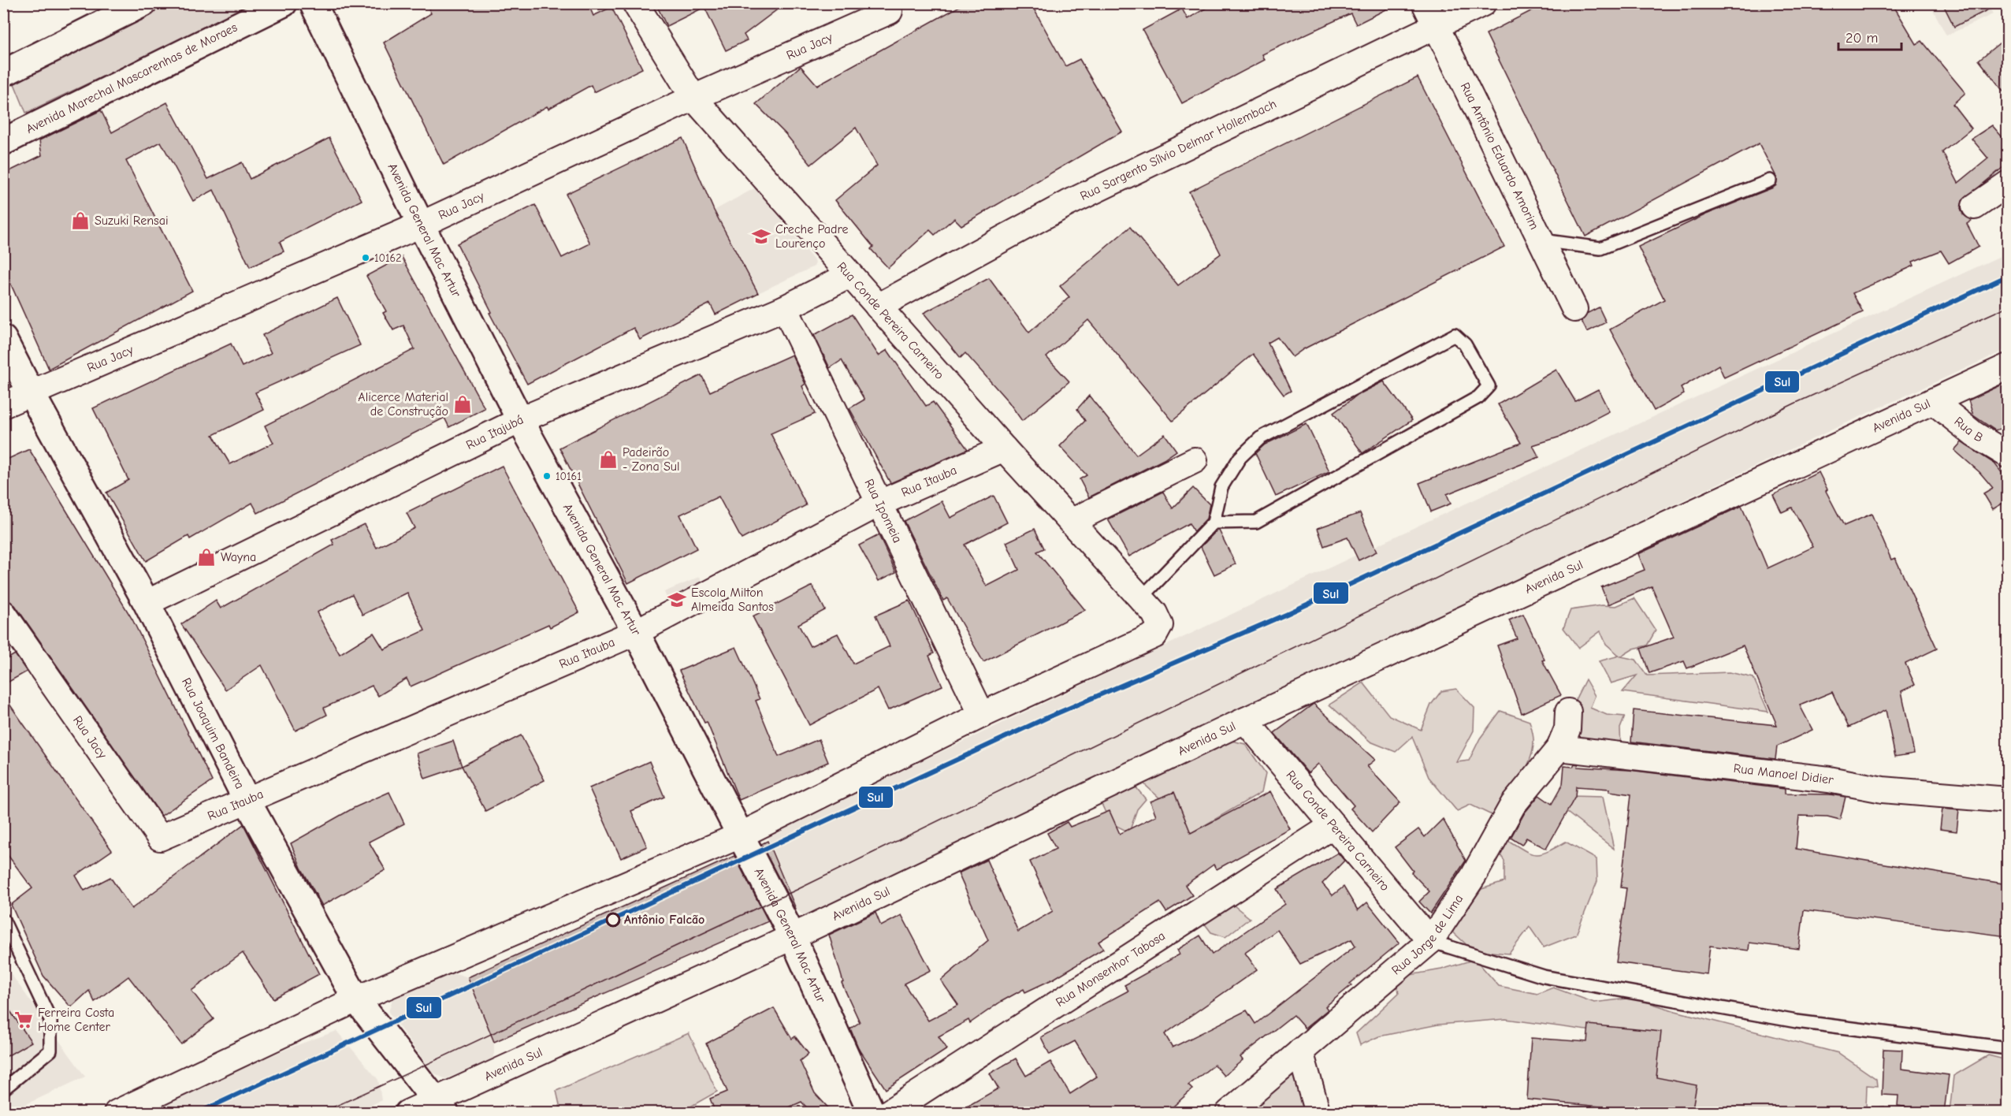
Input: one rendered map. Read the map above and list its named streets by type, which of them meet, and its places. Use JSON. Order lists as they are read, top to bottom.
{
  "streets": {
    "main road": ["Avenida Marechal Mascarenhas de Moraes", "Avenida General Mac Artur", "Rua Joaquim Bandeira"],
    "street": [
      "Rua Jacy",
      "Rua Sargento Sílvio Delmar Hollembach",
      "Rua Antônio Eduardo Amorim",
      "Rua Conde Pereira Carneiro",
      "Avenida Sul",
      "Rua B",
      "Rua Itajubá",
      "Rua Itauba",
      "Rua Ipomeia",
      "Rua Manoel Didier",
      "Rua Jorge de Lima",
      "Rua Monsenhor Tabosa"
    ]
  },
  "crossings": [
    ["Rua Jacy", "Avenida General Mac Artur"],
    ["Rua Jacy", "Rua Conde Pereira Carneiro"],
    ["Rua Jacy", "Rua Itauba"],
    ["Rua Jacy", "Rua Joaquim Bandeira"],
    ["Rua Sargento Sílvio Delmar Hollembach", "Rua Antônio Eduardo Amorim"],
    ["Rua Sargento Sílvio Delmar Hollembach", "Rua Conde Pereira Carneiro"],
    ["Avenida General Mac Artur", "Avenida Sul"],
    ["Avenida General Mac Artur", "Rua Itajubá"],
    ["Avenida General Mac Artur", "Rua Itauba"],
    ["Rua Conde Pereira Carneiro", "Avenida Sul"],
    ["Rua Conde Pereira Carneiro", "Rua Itajubá"],
    ["Rua Conde Pereira Carneiro", "Rua Itauba"],
    ["Rua Conde Pereira Carneiro", "Rua Ipomeia"],
    ["Rua Conde Pereira Carneiro", "Rua Jorge de Lima"],
    ["Rua Conde Pereira Carneiro", "Rua Monsenhor Tabosa"],
    ["Avenida Sul", "Rua B"],
    ["Avenida Sul", "Rua Joaquim Bandeira"],
    ["Rua Itajubá", "Rua Ipomeia"],
    ["Rua Itajubá", "Rua Joaquim Bandeira"],
    ["Rua Itauba", "Rua Ipomeia"],
    ["Rua Itauba", "Rua Joaquim Bandeira"],
    ["Rua Manoel Didier", "Rua Jorge de Lima"]
  ],
  "places": {
    "shop": [
      "Suzuki Rensai",
      "Alicerce Material de Construção",
      "Padeirão - Zona Sul",
      "Wayna"
    ],
    "school or university": ["Creche Padre Lourenço", "Escola Milton Almeida Santos"],
    "other": ["10162", "10161", "Antônio Falcão"],
    "supermarket": ["Ferreira Costa Home Center"]
  },
  "lines": ["metro line Sul"],
  "scale_bar": "20 m"
}
